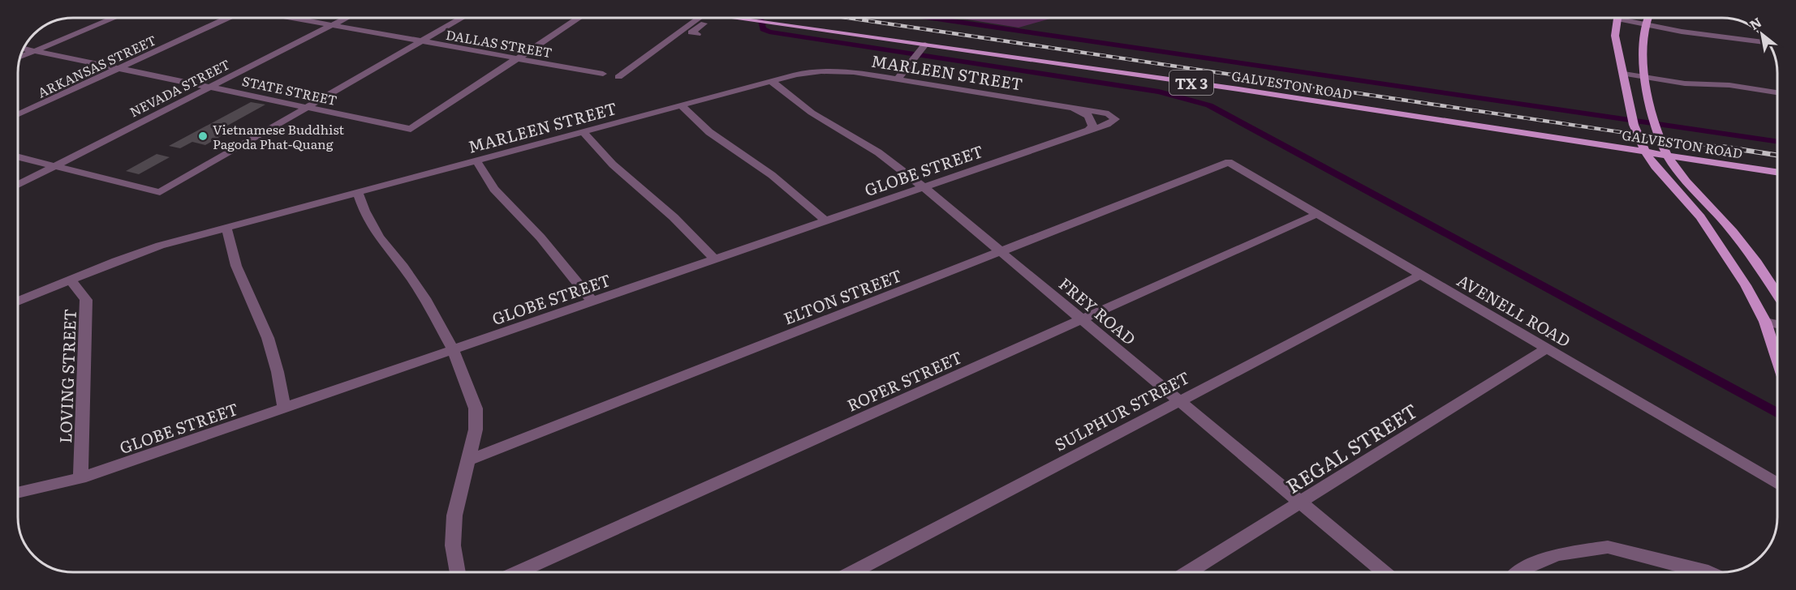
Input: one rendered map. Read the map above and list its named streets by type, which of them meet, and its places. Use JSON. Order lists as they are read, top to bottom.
{
  "streets": {
    "main road": ["TX 3", "GALVESTON ROAD"],
    "street": [
      "DALLAS STREET",
      "ARKANSAS STREET",
      "MARLEEN STREET",
      "NEVADA STREET",
      "STATE STREET",
      "GLOBE STREET",
      "ELTON STREET",
      "AVENELL ROAD",
      "FREY ROAD",
      "LOVING STREET",
      "ROPER STREET",
      "SULPHUR STREET",
      "REGAL STREET"
    ]
  },
  "crossings": [
    ["DALLAS STREET", "NEVADA STREET"],
    ["DALLAS STREET", "STATE STREET"],
    ["ARKANSAS STREET", "STATE STREET"],
    ["MARLEEN STREET", "GLOBE STREET"],
    ["MARLEEN STREET", "FREY ROAD"],
    ["MARLEEN STREET", "LOVING STREET"],
    ["NEVADA STREET", "STATE STREET"],
    ["GLOBE STREET", "FREY ROAD"],
    ["GLOBE STREET", "LOVING STREET"],
    ["ELTON STREET", "AVENELL ROAD"],
    ["ELTON STREET", "FREY ROAD"],
    ["AVENELL ROAD", "ROPER STREET"],
    ["AVENELL ROAD", "SULPHUR STREET"],
    ["AVENELL ROAD", "REGAL STREET"],
    ["FREY ROAD", "ROPER STREET"],
    ["FREY ROAD", "SULPHUR STREET"],
    ["FREY ROAD", "REGAL STREET"]
  ],
  "places": ["Vietnamese Buddhist Pagoda Phat-Quang"],
  "north": "top left"
}
